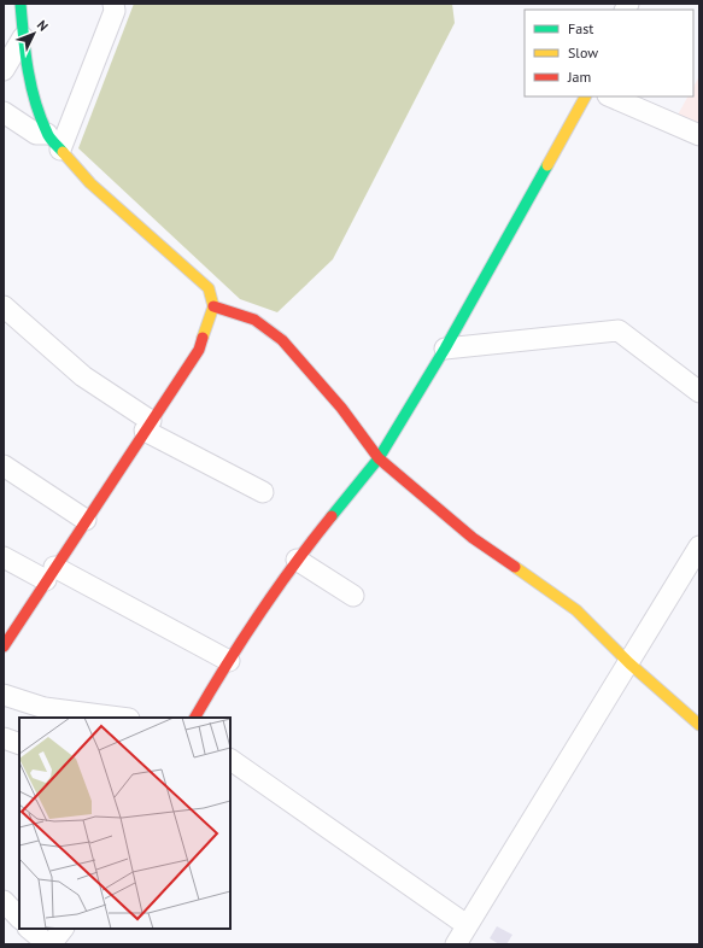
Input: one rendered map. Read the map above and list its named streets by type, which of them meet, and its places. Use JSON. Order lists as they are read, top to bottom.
{
  "legend": ["Fast", "Slow", "Jam"],
  "north": "top right"
}
